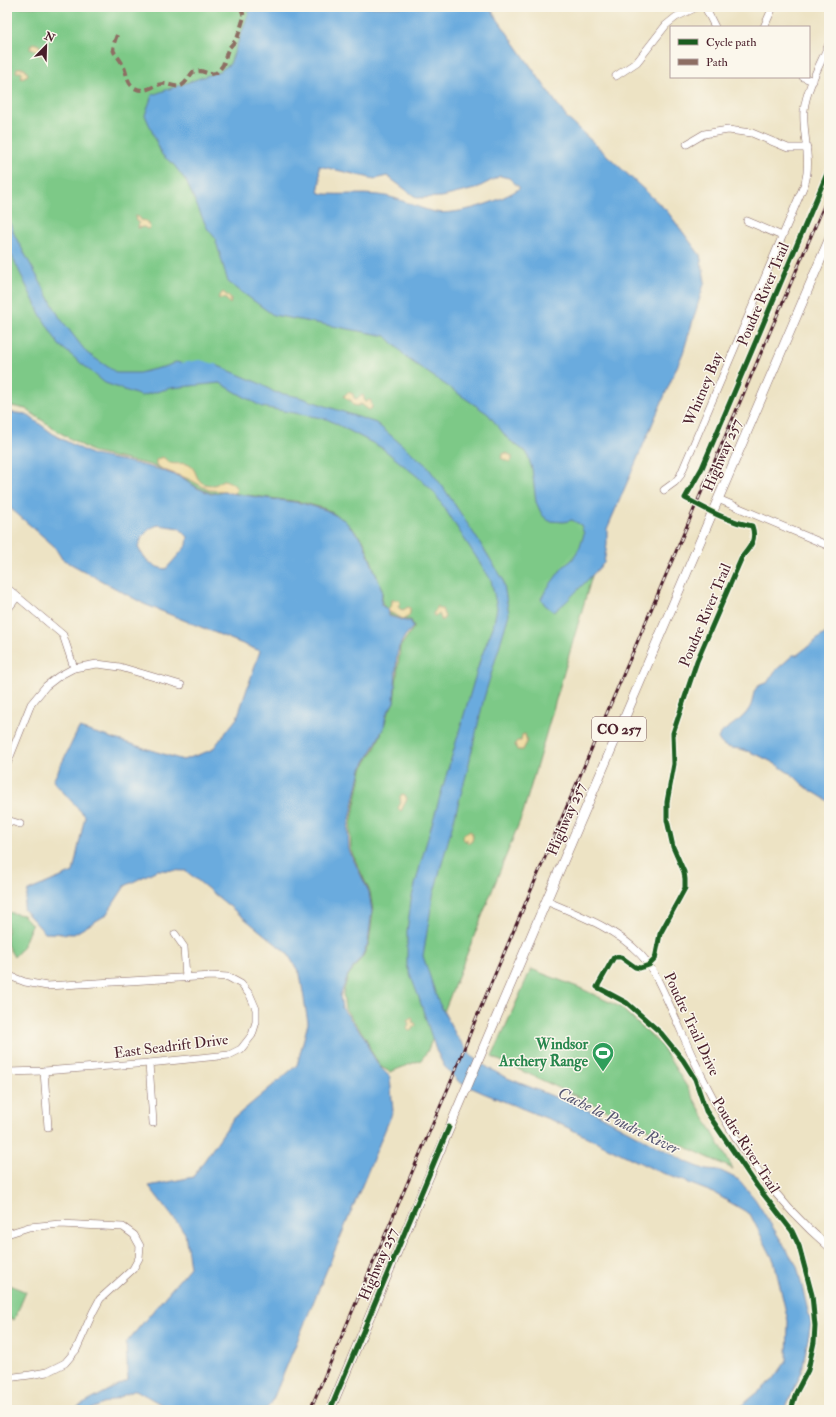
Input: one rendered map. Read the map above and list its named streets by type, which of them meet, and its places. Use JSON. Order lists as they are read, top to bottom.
{
  "streets": {
    "main road": ["Highway 257", "CO 257"],
    "street": ["Whitney Bay", "Poudre Trail Drive", "East Seadrift Drive"],
    "cycle path": ["Poudre River Trail"]
  },
  "crossings": [
    ["Highway 257", "Poudre Trail Drive"]
  ],
  "water": ["Cache la Poudre River"],
  "places": {
    "sports": ["Windsor Archery Range"]
  },
  "legend": ["Cycle path", "Path"],
  "north": "top right"
}
